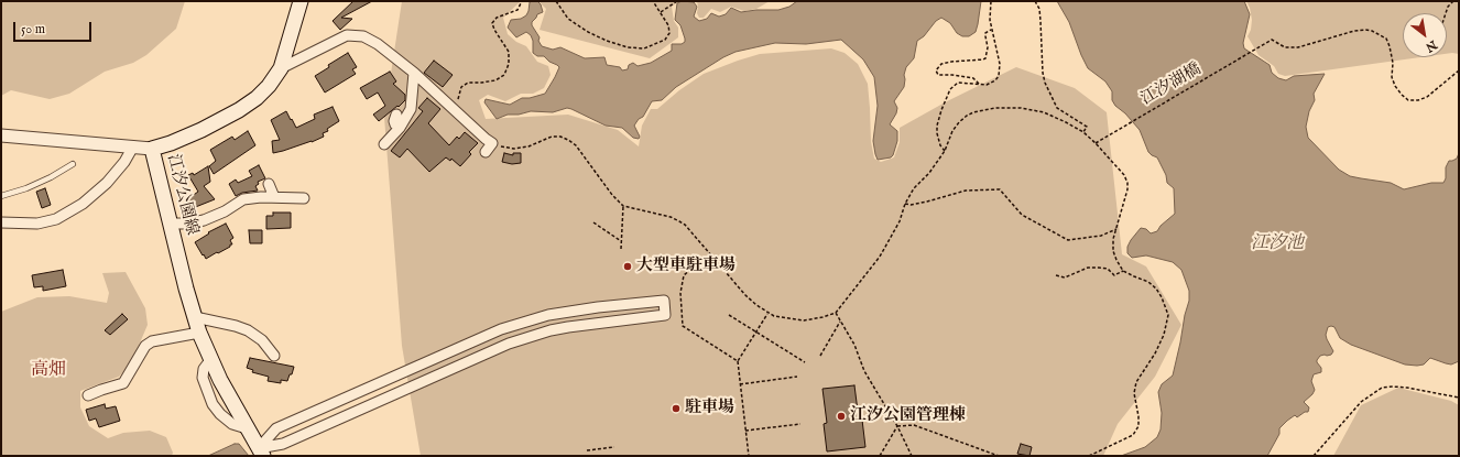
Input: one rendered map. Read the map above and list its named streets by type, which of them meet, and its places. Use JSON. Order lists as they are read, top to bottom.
{
  "streets": {
    "main road": ["江汐公園線"],
    "path": ["江汐湖橋"]
  },
  "districts": ["高畑"],
  "water": ["江汐池"],
  "places": ["大型車駐車場", "駐車場", "江汐公園管理棟"],
  "scale_bar": "50 m",
  "north": "bottom right"
}
